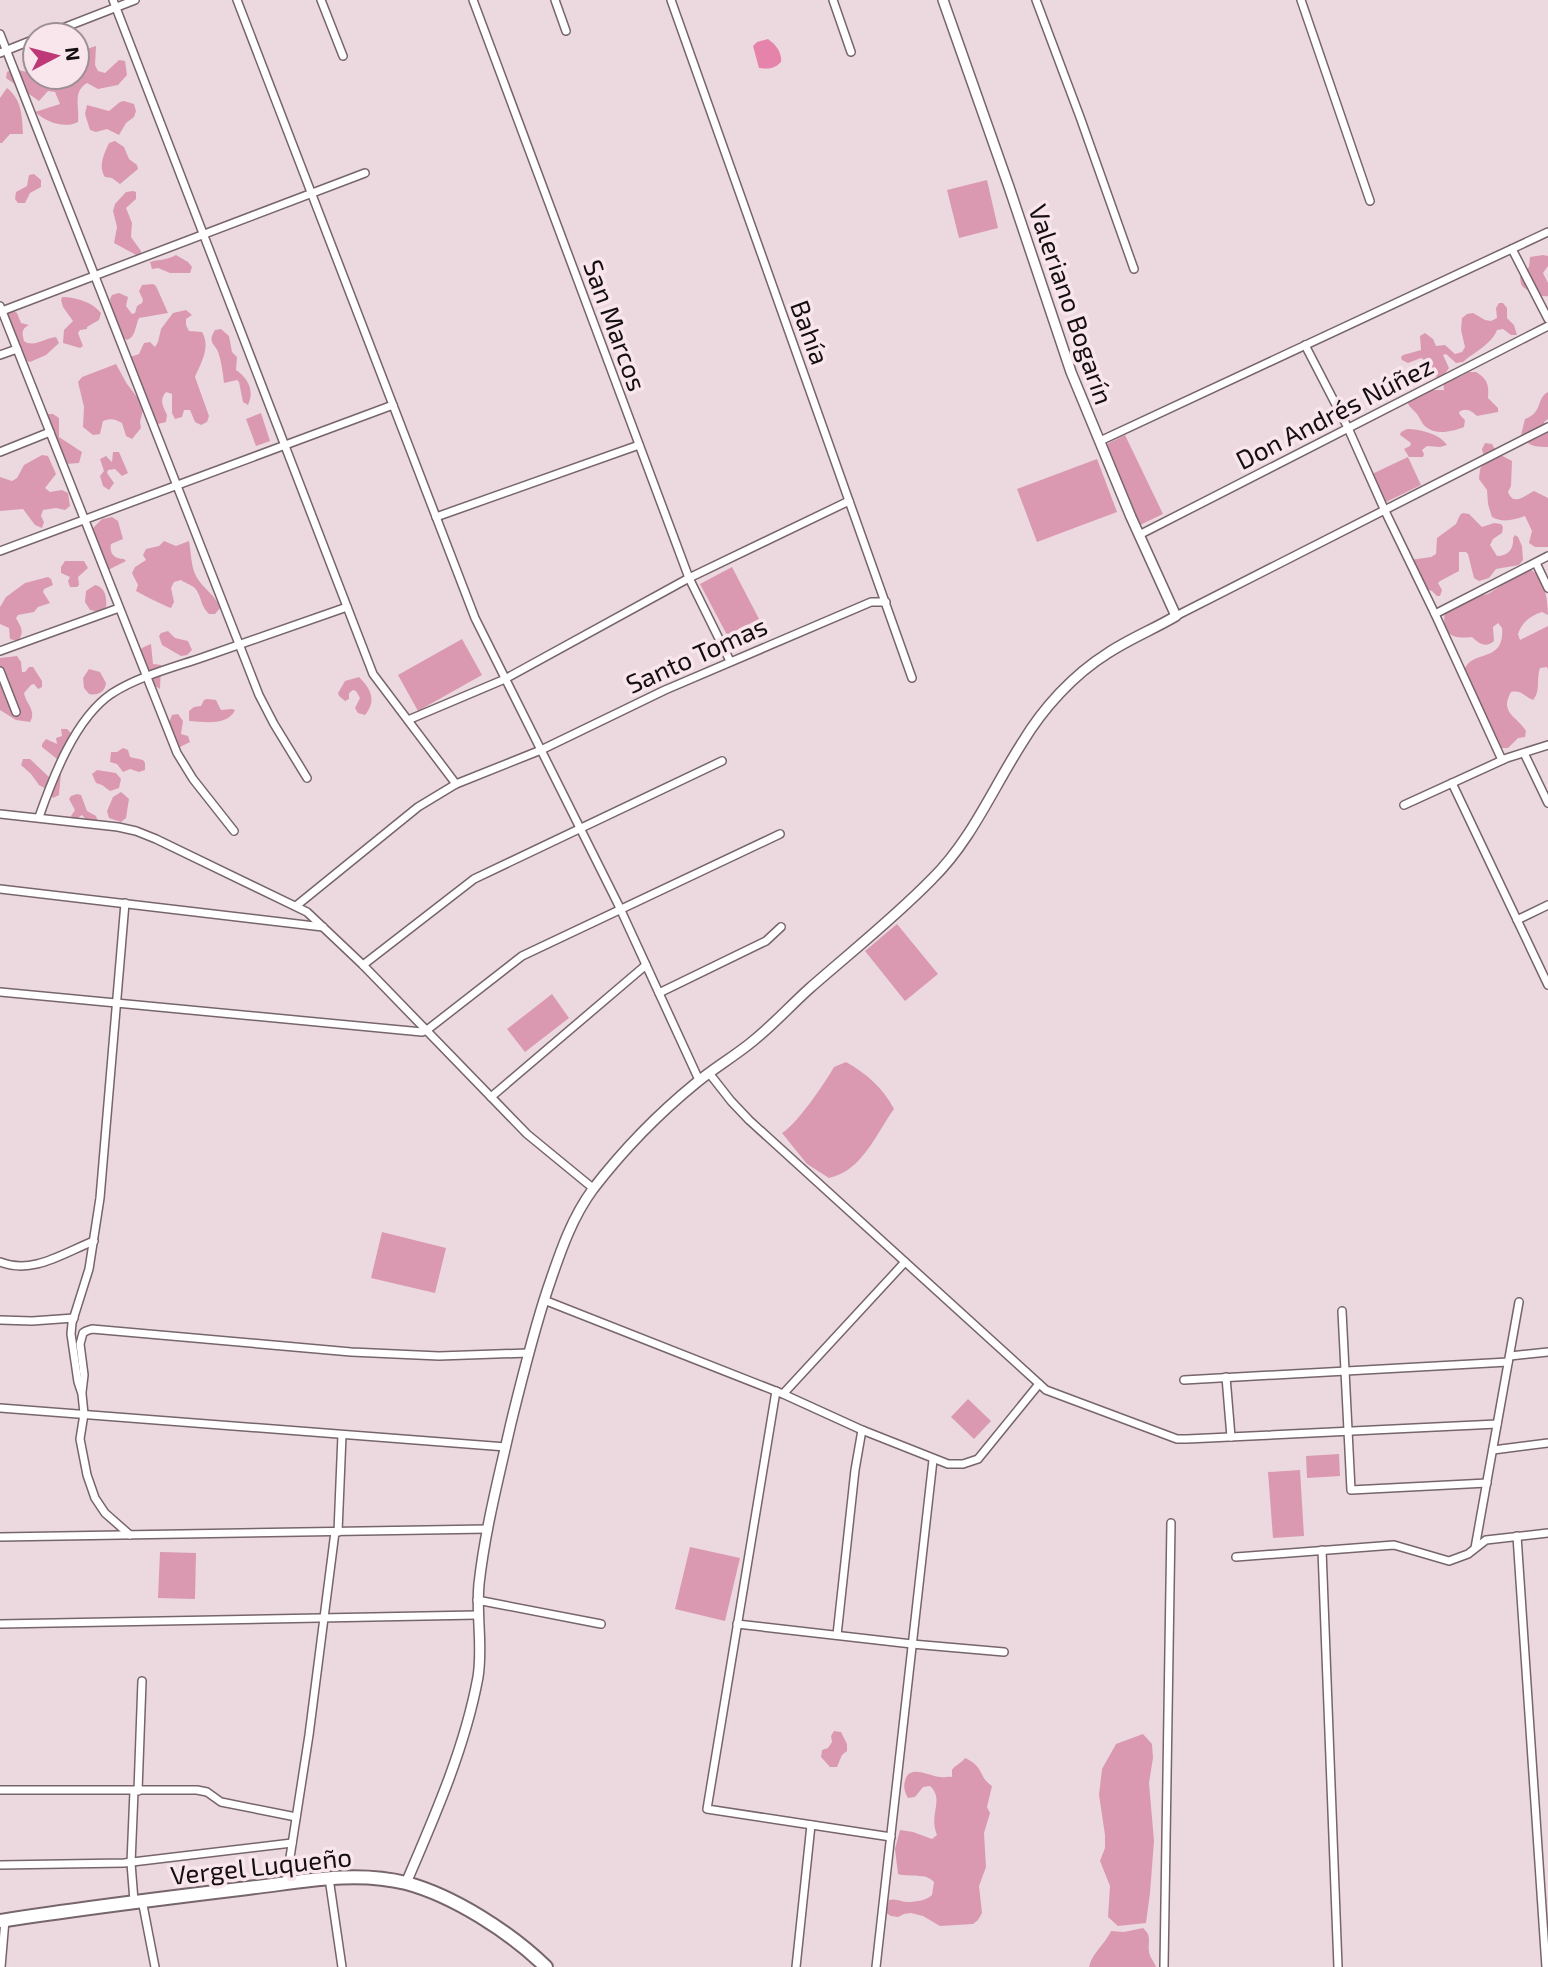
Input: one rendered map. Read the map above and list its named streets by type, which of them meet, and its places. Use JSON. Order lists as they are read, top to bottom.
{
  "streets": {
    "main road": ["Vergel Luqueño"],
    "street": [
      "Valeriano Bogarín",
      "San Marcos",
      "Bahía",
      "Don Andrés Núñez",
      "Santo Tomas"
    ]
  },
  "crossings": [
    ["Valeriano Bogarín", "Don Andrés Núñez"],
    ["San Marcos", "Santo Tomas"],
    ["Bahía", "Santo Tomas"]
  ],
  "north": "right"
}
